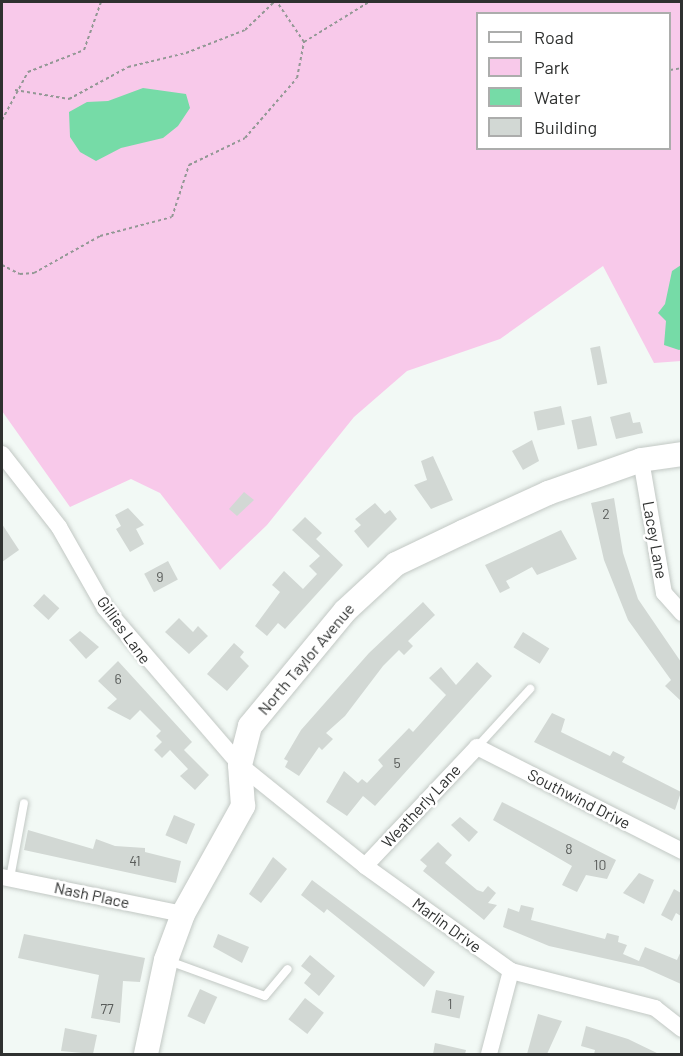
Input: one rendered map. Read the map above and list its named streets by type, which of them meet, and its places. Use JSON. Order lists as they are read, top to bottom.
{
  "streets": {
    "street": [
      "Lacey Lane",
      "Gillies Lane",
      "North Taylor Avenue",
      "Southwind Drive",
      "Weatherly Lane",
      "Nash Place",
      "Marlin Drive"
    ]
  },
  "crossings": [
    ["Lacey Lane", "North Taylor Avenue"],
    ["Gillies Lane", "North Taylor Avenue"],
    ["Gillies Lane", "Marlin Drive"],
    ["North Taylor Avenue", "Nash Place"],
    ["North Taylor Avenue", "Marlin Drive"],
    ["Southwind Drive", "Weatherly Lane"],
    ["Weatherly Lane", "Marlin Drive"]
  ],
  "house_numbers": [
    "2",
    "9",
    "6",
    "5",
    "8",
    "41",
    "10",
    "1",
    "77"
  ],
  "legend": [
    "Road",
    "Park",
    "Water",
    "Building"
  ]
}
